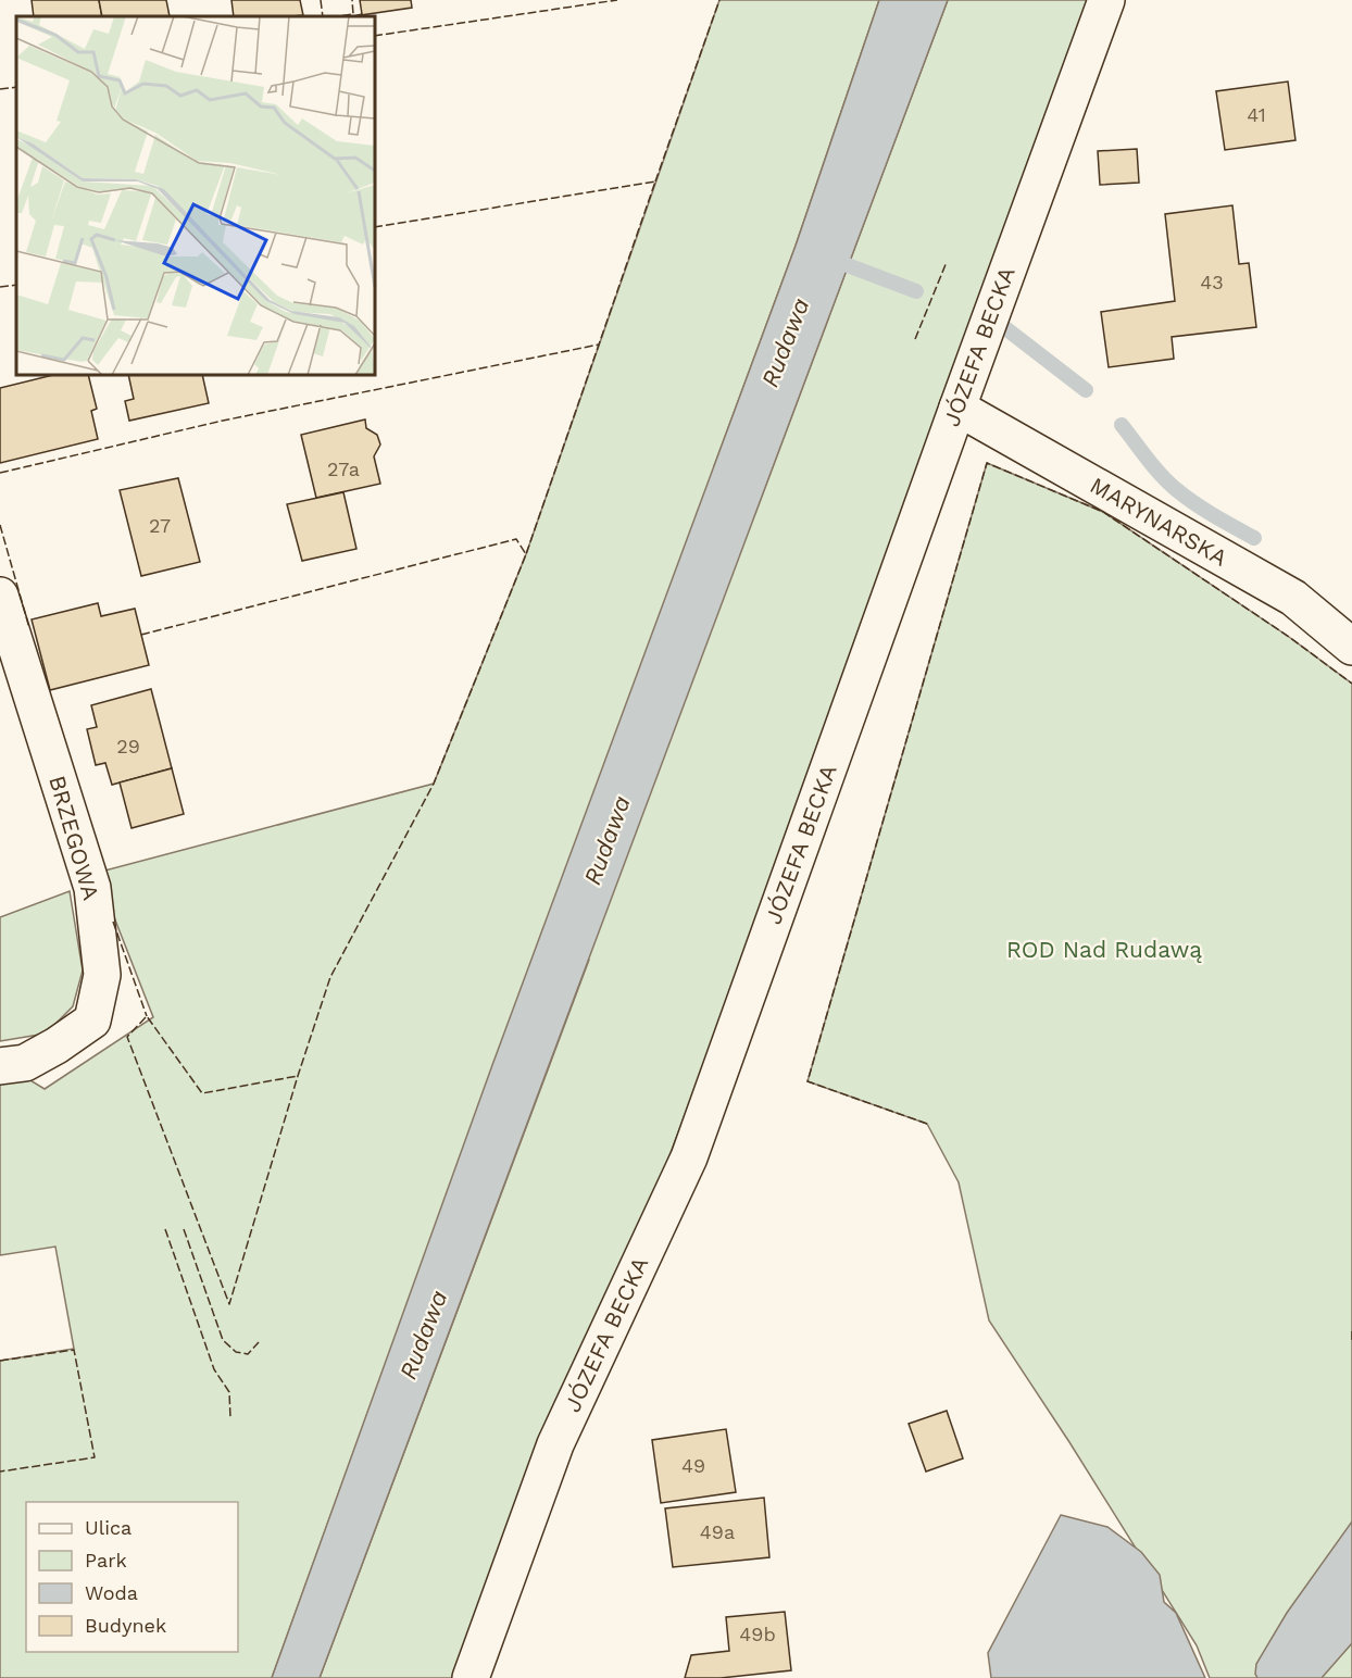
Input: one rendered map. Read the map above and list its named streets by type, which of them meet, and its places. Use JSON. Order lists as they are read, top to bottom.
{
  "streets": {
    "street": ["JÓZEFA BECKA", "MARYNARSKA", "BRZEGOWA"]
  },
  "crossings": [
    ["JÓZEFA BECKA", "MARYNARSKA"]
  ],
  "water": ["Rudawa"],
  "parks": ["ROD Nad Rudawą"],
  "house_numbers": [
    "41",
    "43",
    "27a",
    "27",
    "29",
    "49",
    "49a",
    "49b"
  ],
  "legend": [
    "Ulica",
    "Park",
    "Woda",
    "Budynek"
  ]
}
